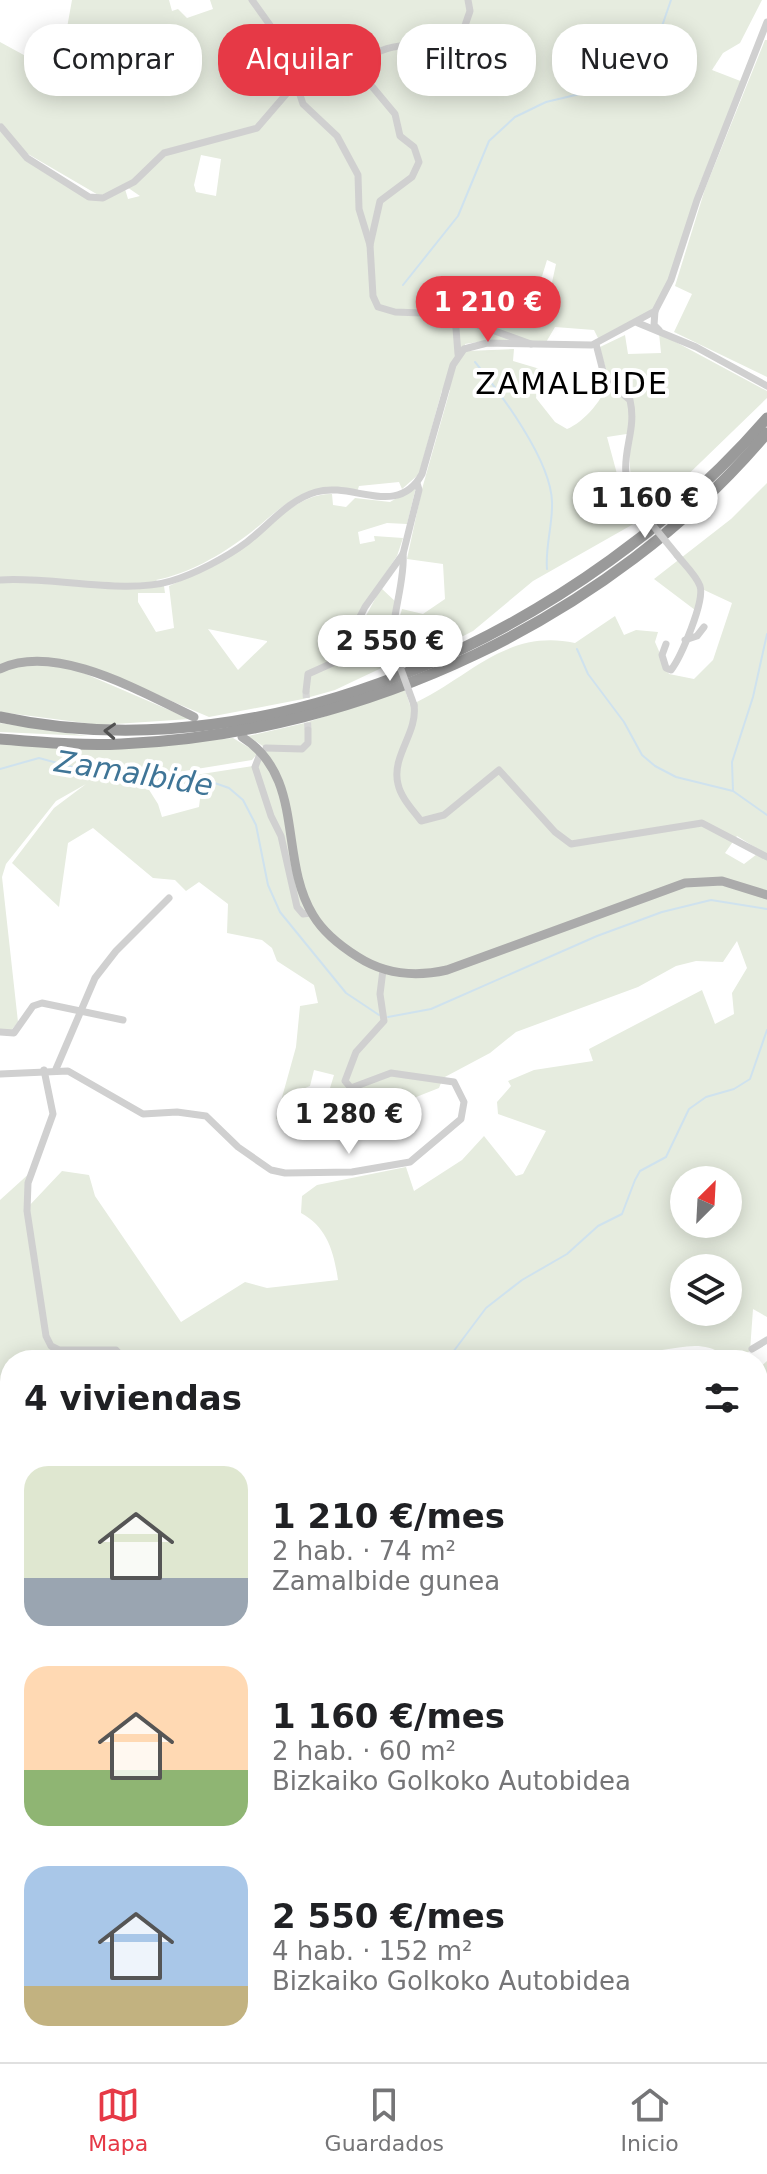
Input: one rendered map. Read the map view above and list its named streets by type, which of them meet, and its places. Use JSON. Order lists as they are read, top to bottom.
{
  "districts": ["ZAMALBIDE"],
  "water": ["Zamalbide"],
  "north": "top right",
  "page": {
    "chip": [
      "Comprar",
      "Alquilar",
      "Filtros",
      "Nuevo"
    ],
    "price": [
      "1 210 €",
      "1 160 €",
      "2 550 €",
      "1 280 €"
    ],
    "heading": "4 viviendas",
    "list": [
      {
        "name": "1 210 €/mes",
        "note": "2 hab. · 74 m² · Zamalbide gunea"
      },
      {
        "name": "1 160 €/mes",
        "note": "2 hab. · 60 m² · Bizkaiko Golkoko Autobidea"
      },
      {
        "name": "2 550 €/mes",
        "note": "4 hab. · 152 m² · Bizkaiko Golkoko Autobidea"
      }
    ],
    "tabs": ["Mapa", "Guardados", "Inicio"]
  }
}
